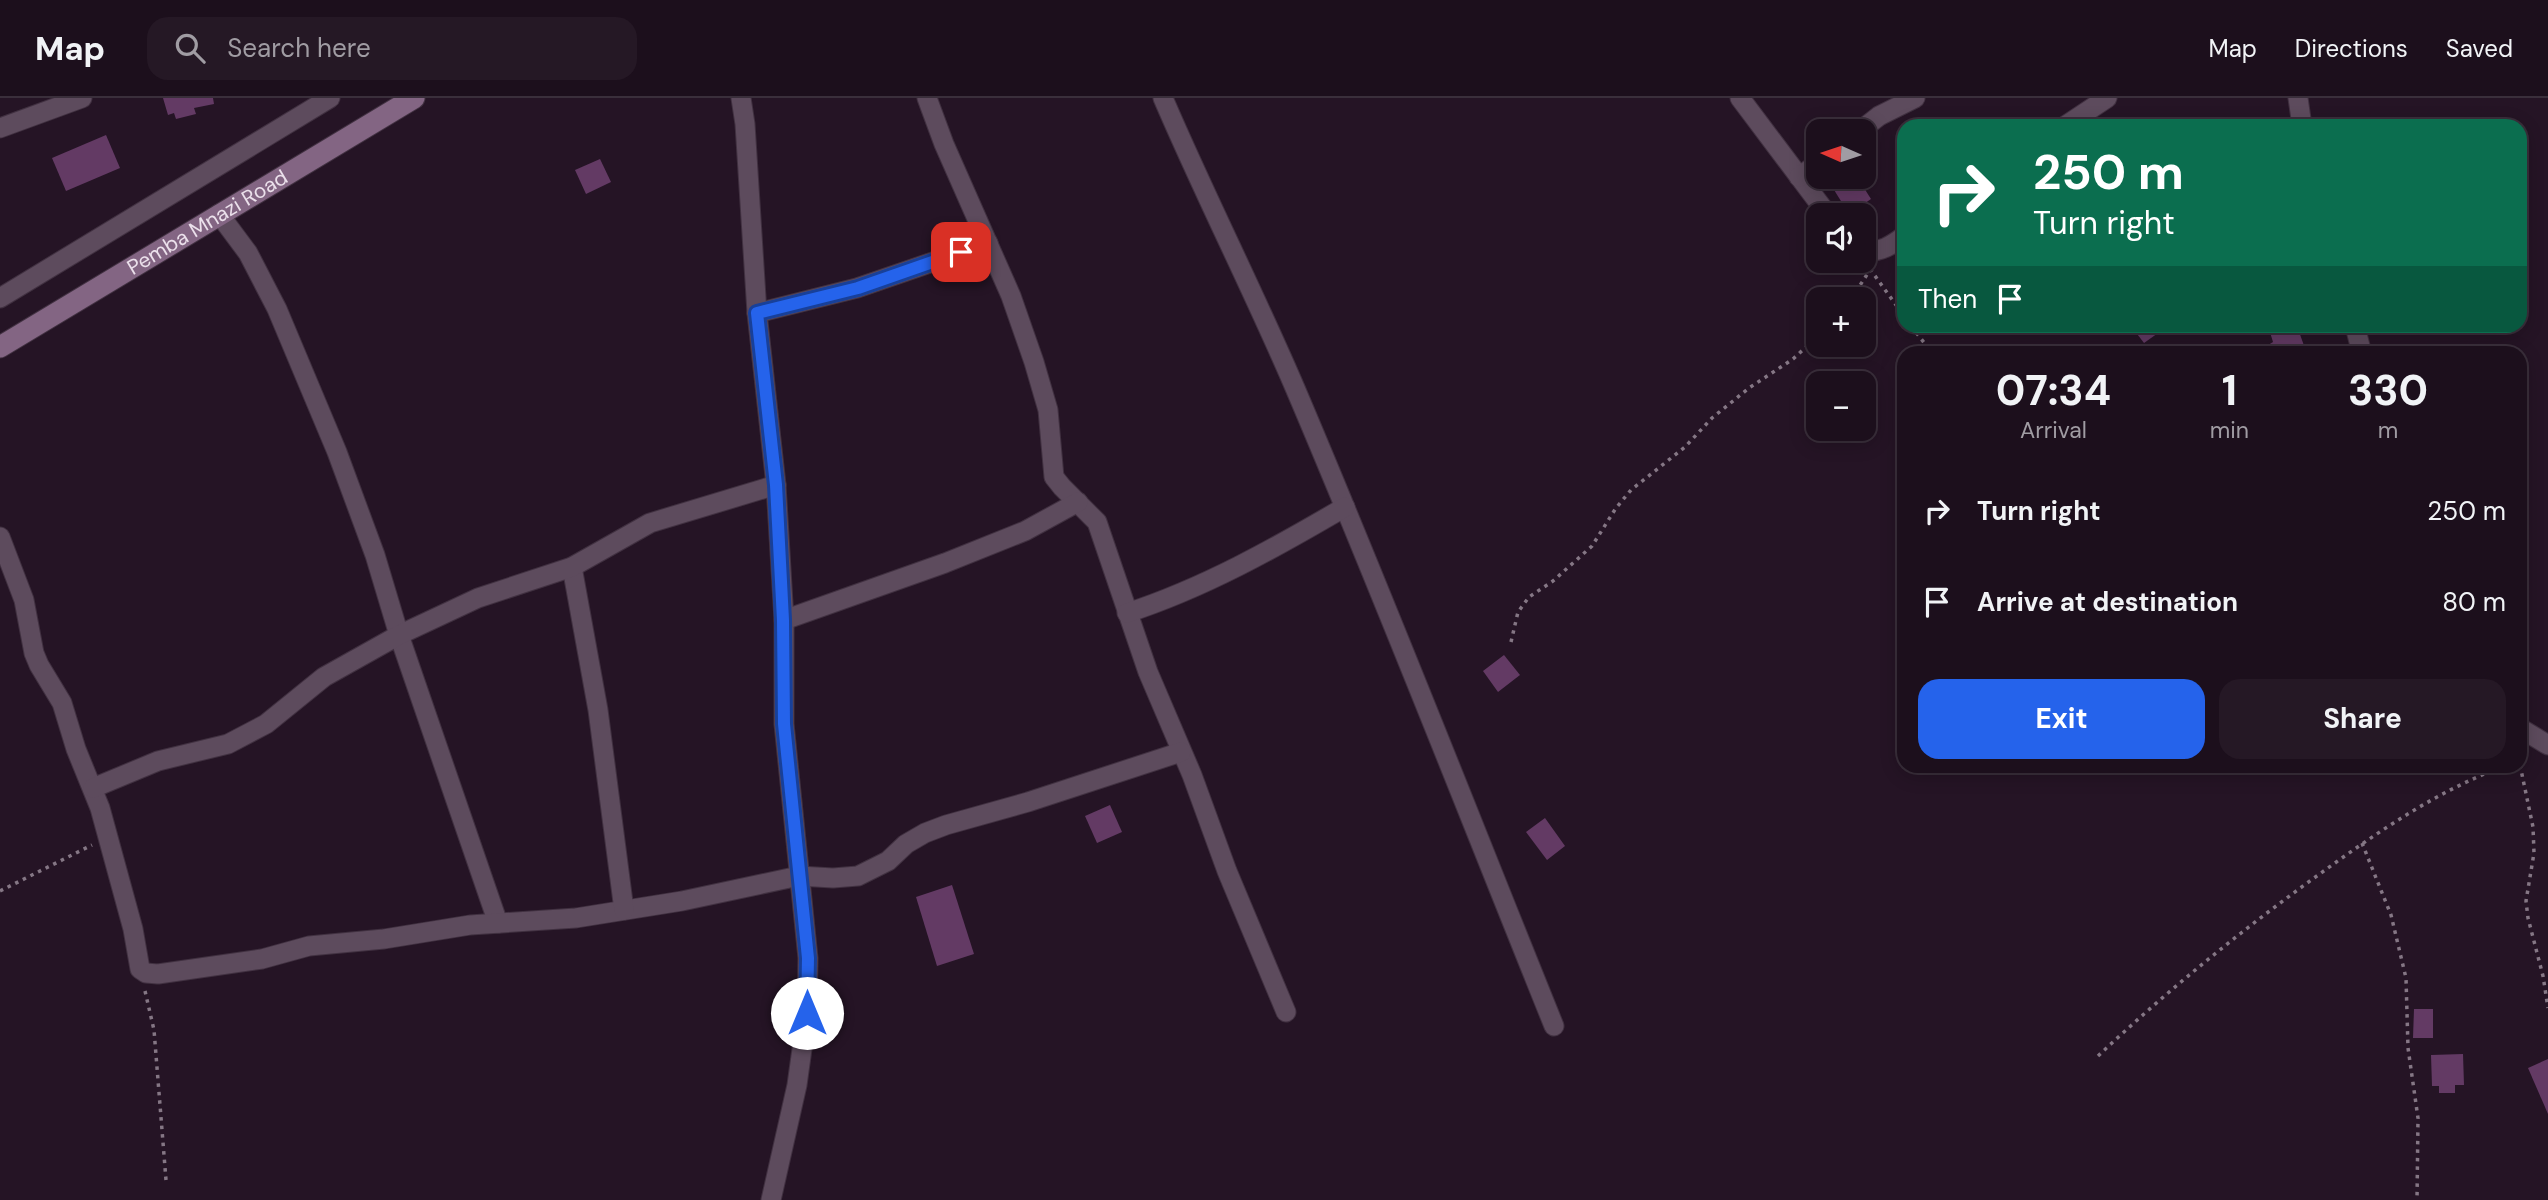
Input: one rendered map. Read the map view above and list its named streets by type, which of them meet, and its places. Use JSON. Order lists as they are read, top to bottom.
{
  "streets": {
    "main road": ["Pemba Mnazi Road"]
  },
  "north": "left",
  "page": {
    "header": "Map",
    "search": "Search here",
    "nav": ["Map", "Directions", "Saved"],
    "map_buttons": ["+", "−"],
    "turn": ["250 m", "Turn right"],
    "then": "Then",
    "eta": [
      "07:34",
      "Arrival",
      "1",
      "min",
      "330",
      "m"
    ],
    "list": [
      {
        "name": "Turn right",
        "value": "250 m"
      },
      {
        "name": "Arrive at destination",
        "value": "80 m"
      }
    ],
    "buttons": ["Exit", "Share"]
  }
}
